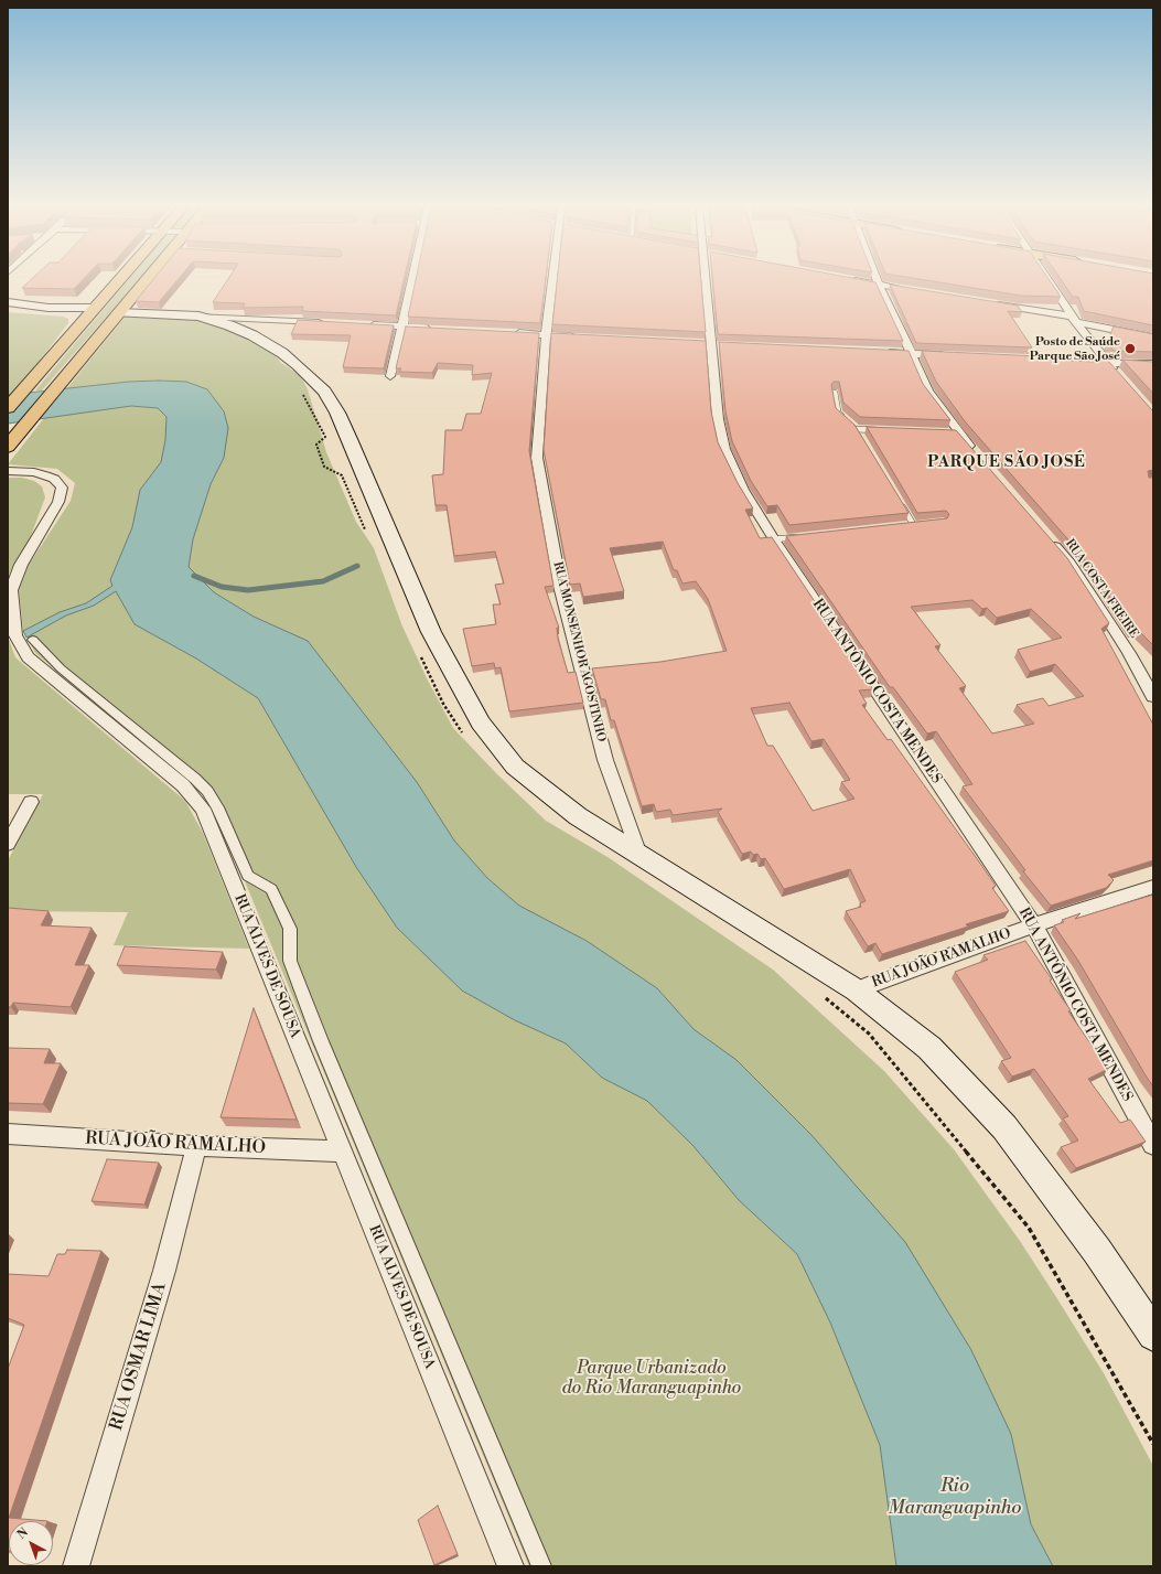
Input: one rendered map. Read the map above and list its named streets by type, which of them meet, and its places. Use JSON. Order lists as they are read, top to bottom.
{
  "streets": {
    "street": [
      "RUA COSTA FREIRE",
      "RUA MONSENHOR AGOSTINHO",
      "RUA ANTÔNIO COSTA MENDES",
      "RUA JOÃO RAMALHO",
      "RUA ALVES DE SOUSA",
      "RUA OSMAR LIMA"
    ]
  },
  "crossings": [
    ["RUA ANTÔNIO COSTA MENDES", "RUA JOÃO RAMALHO"],
    ["RUA JOÃO RAMALHO", "RUA ALVES DE SOUSA"],
    ["RUA JOÃO RAMALHO", "RUA OSMAR LIMA"]
  ],
  "districts": ["PARQUE SĂO JOSÉ"],
  "water": ["Rio Maranguapinho"],
  "parks": ["Parque Urbanizado do Rio Maranguapinho"],
  "places": ["Posto de Saúde Parque São José"],
  "north": "top left"
}
